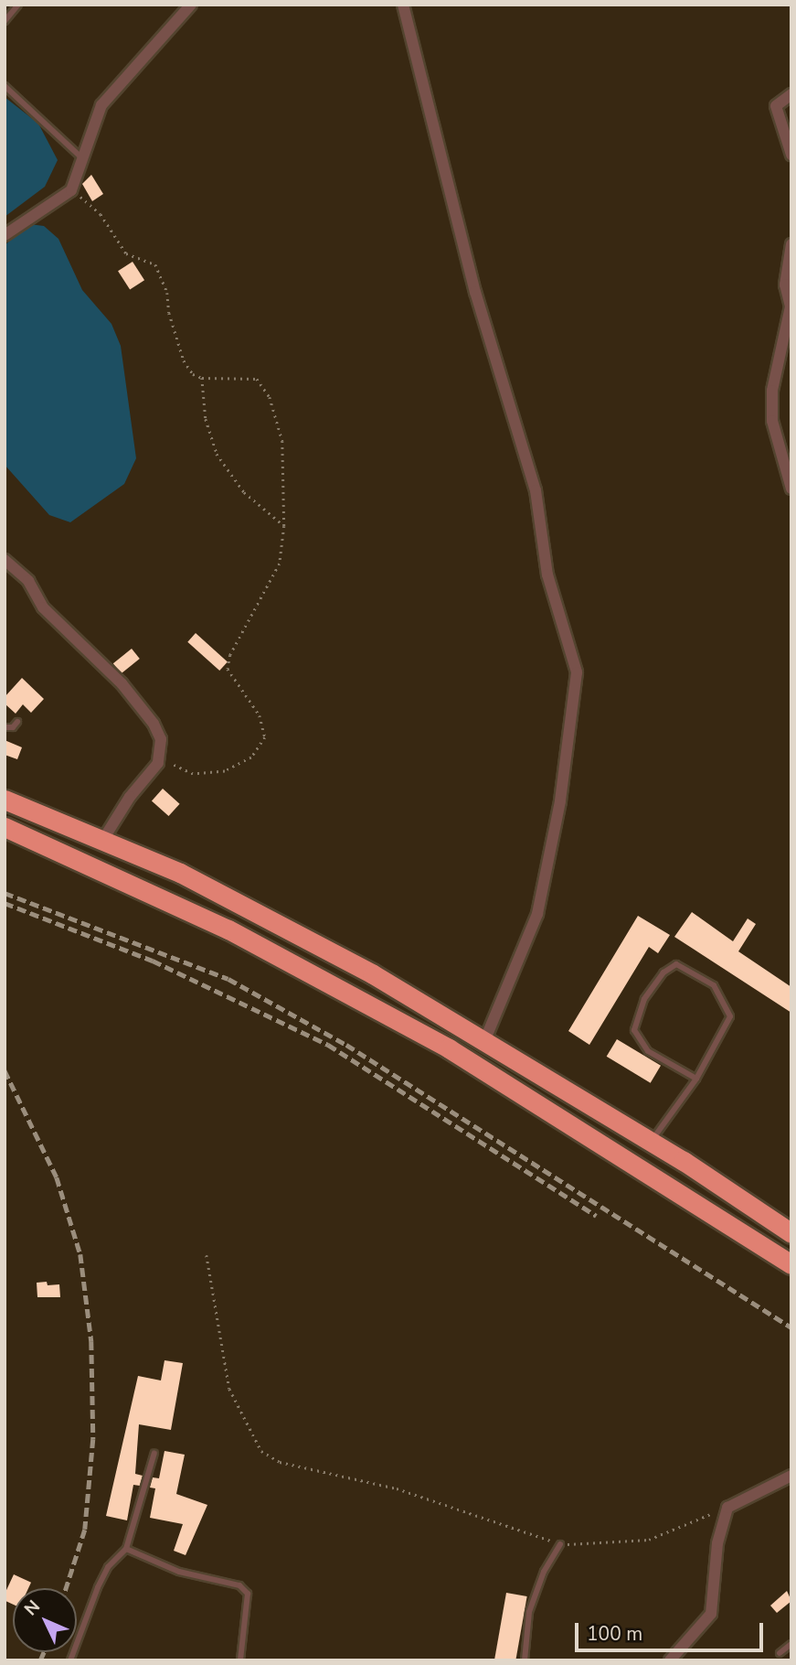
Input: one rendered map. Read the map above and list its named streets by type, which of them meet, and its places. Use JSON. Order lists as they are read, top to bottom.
{
  "scale_bar": "100 m",
  "north": "top left"
}
